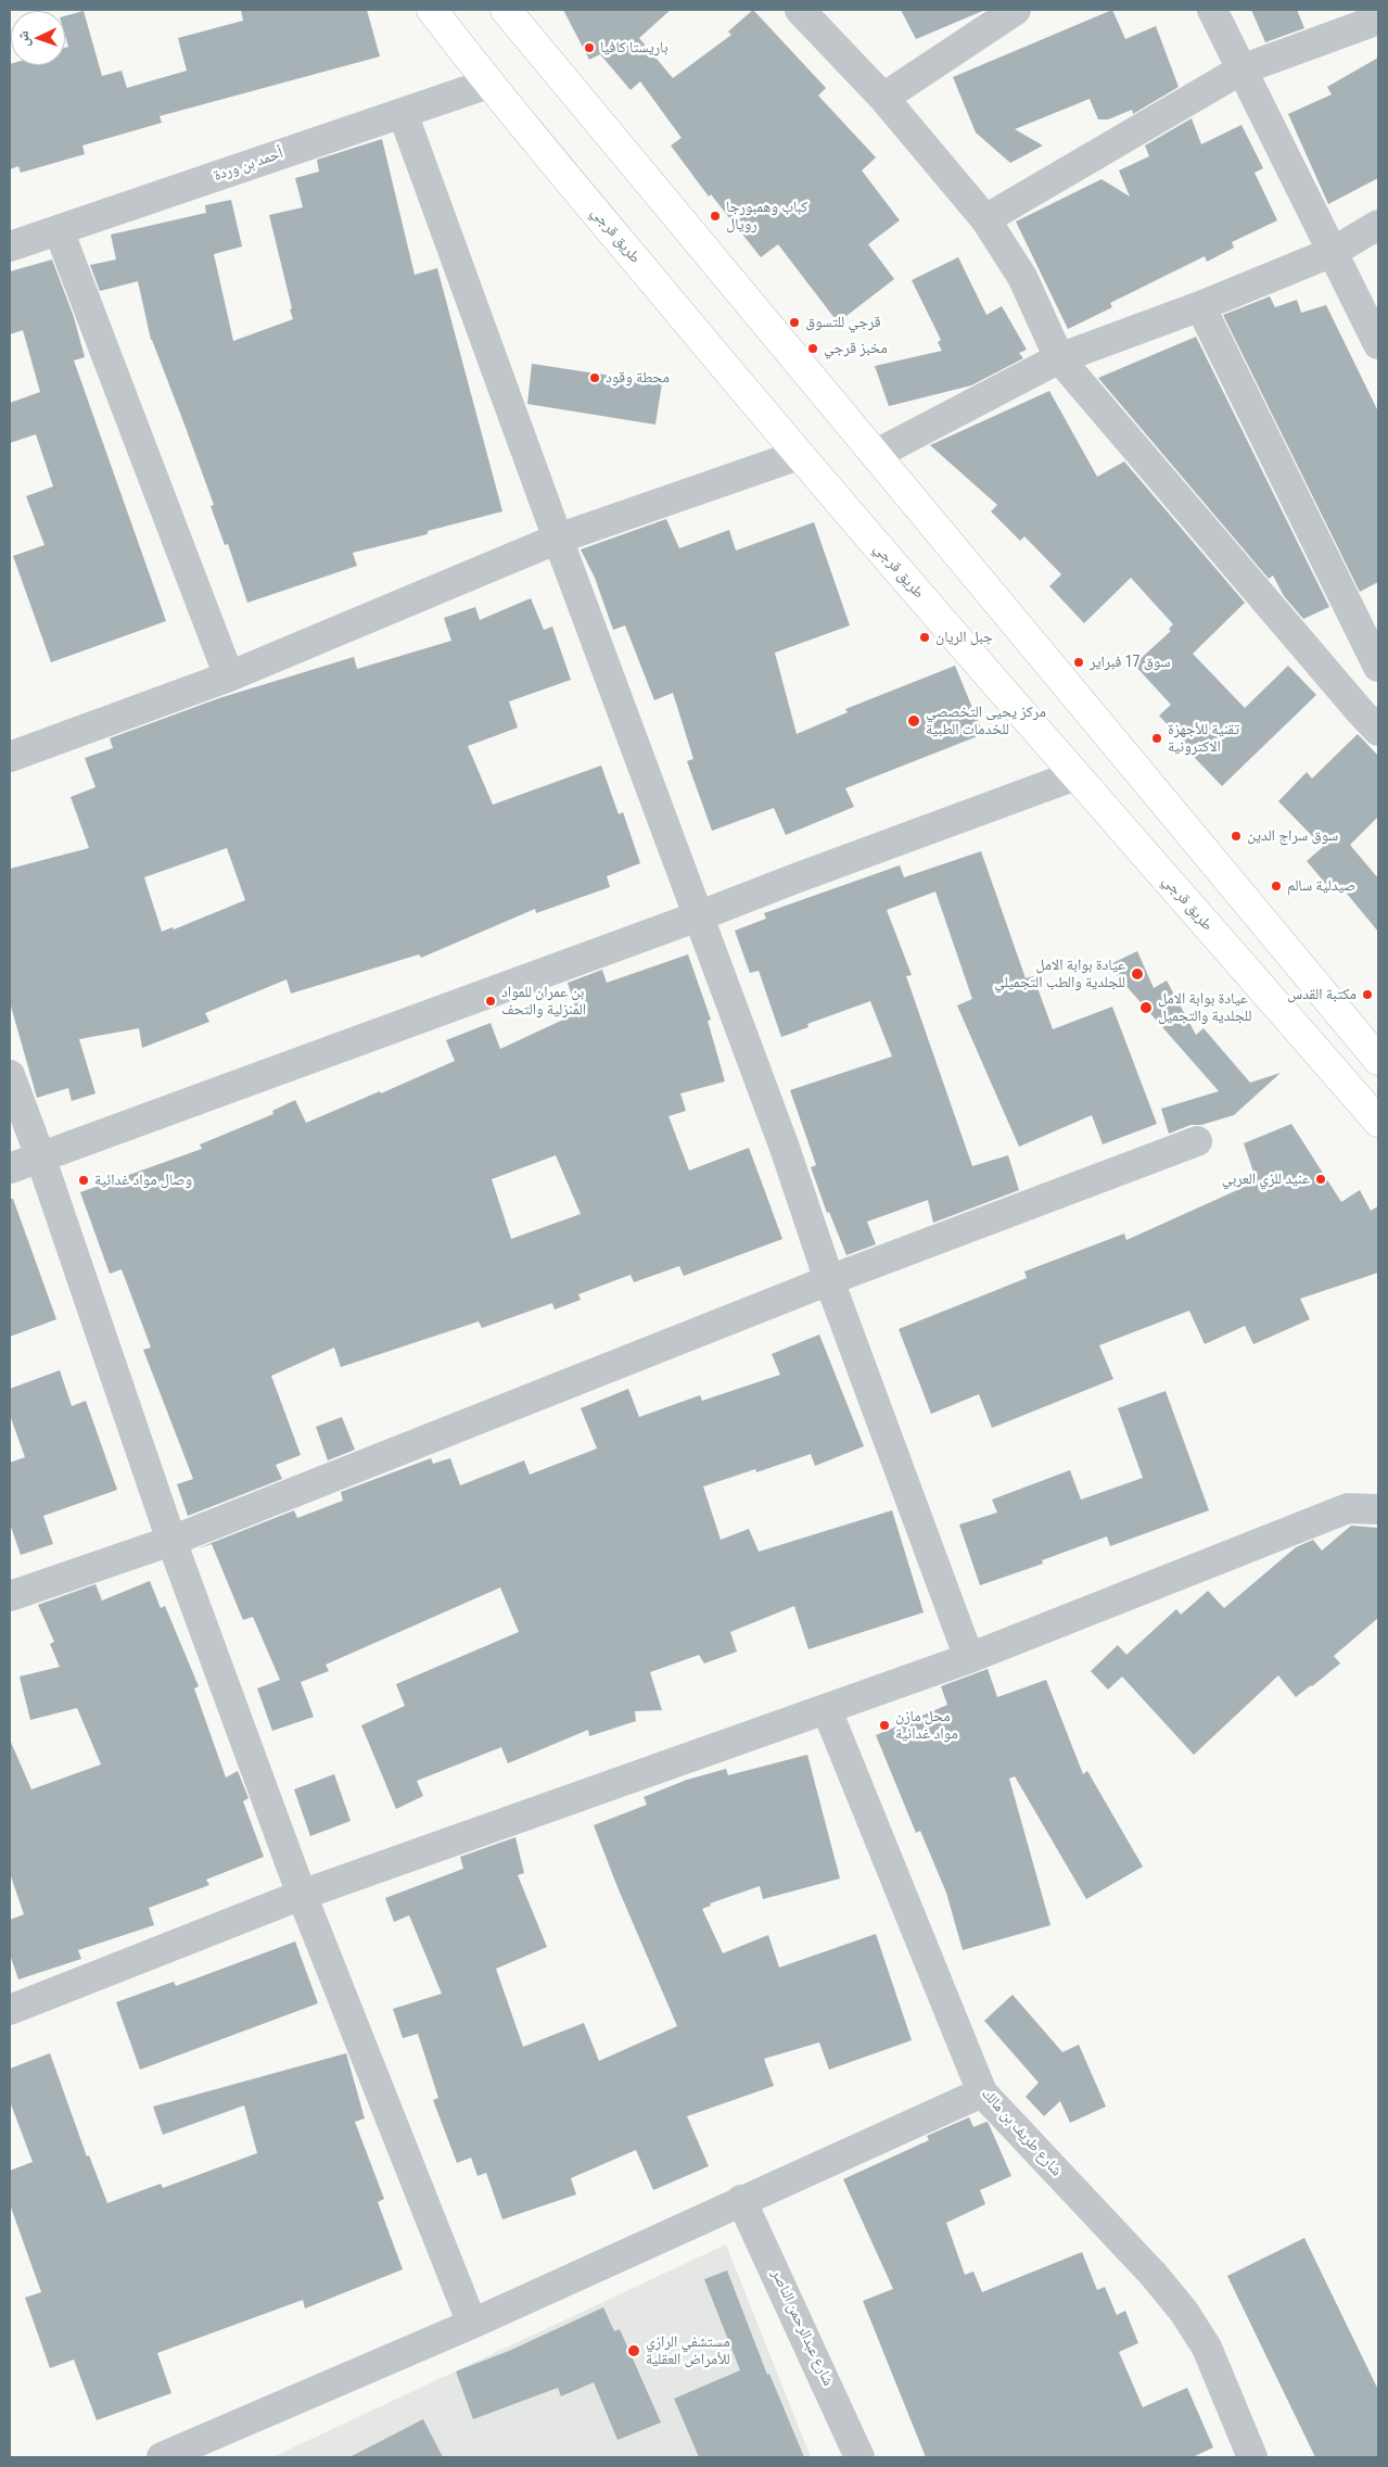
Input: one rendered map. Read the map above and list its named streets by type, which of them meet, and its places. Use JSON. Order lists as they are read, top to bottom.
{
  "streets": {
    "highway": ["طريق قرجي"],
    "street": ["أحمد بن وردة", "شارع طريف بن مالك", "شارع عبدالرحمن الناصر"]
  },
  "crossings": [
    ["أحمد بن وردة", "طريق قرجي"]
  ],
  "places": [
    "باريستا كافيا",
    "كباب وهمبورجا رويال",
    "قرجي للتسوق",
    "مخبز قرجي",
    "محطة وقود",
    "جبل الريان",
    "سوق 17 فبراير",
    "مركز يحيى التخصصي للخدمات الطبية",
    "تقنية للأجهزة الاكترونية",
    "سوق سراج الدين",
    "صيدلية سالم",
    "عيادة بوابة الامل للجلدية والطب التجميلي",
    "مكتبة القدس",
    "بن عمران للمواد المنزلية والتحف",
    "عيادة بوابة الامل للجلدية والتجميل",
    "عنيد للزي العربي",
    "وصال مواد غدائية",
    "محل مازن مواد غدائية",
    "مستشفي الرازي للأمراض العقلية"
  ],
  "north": "left"
}
